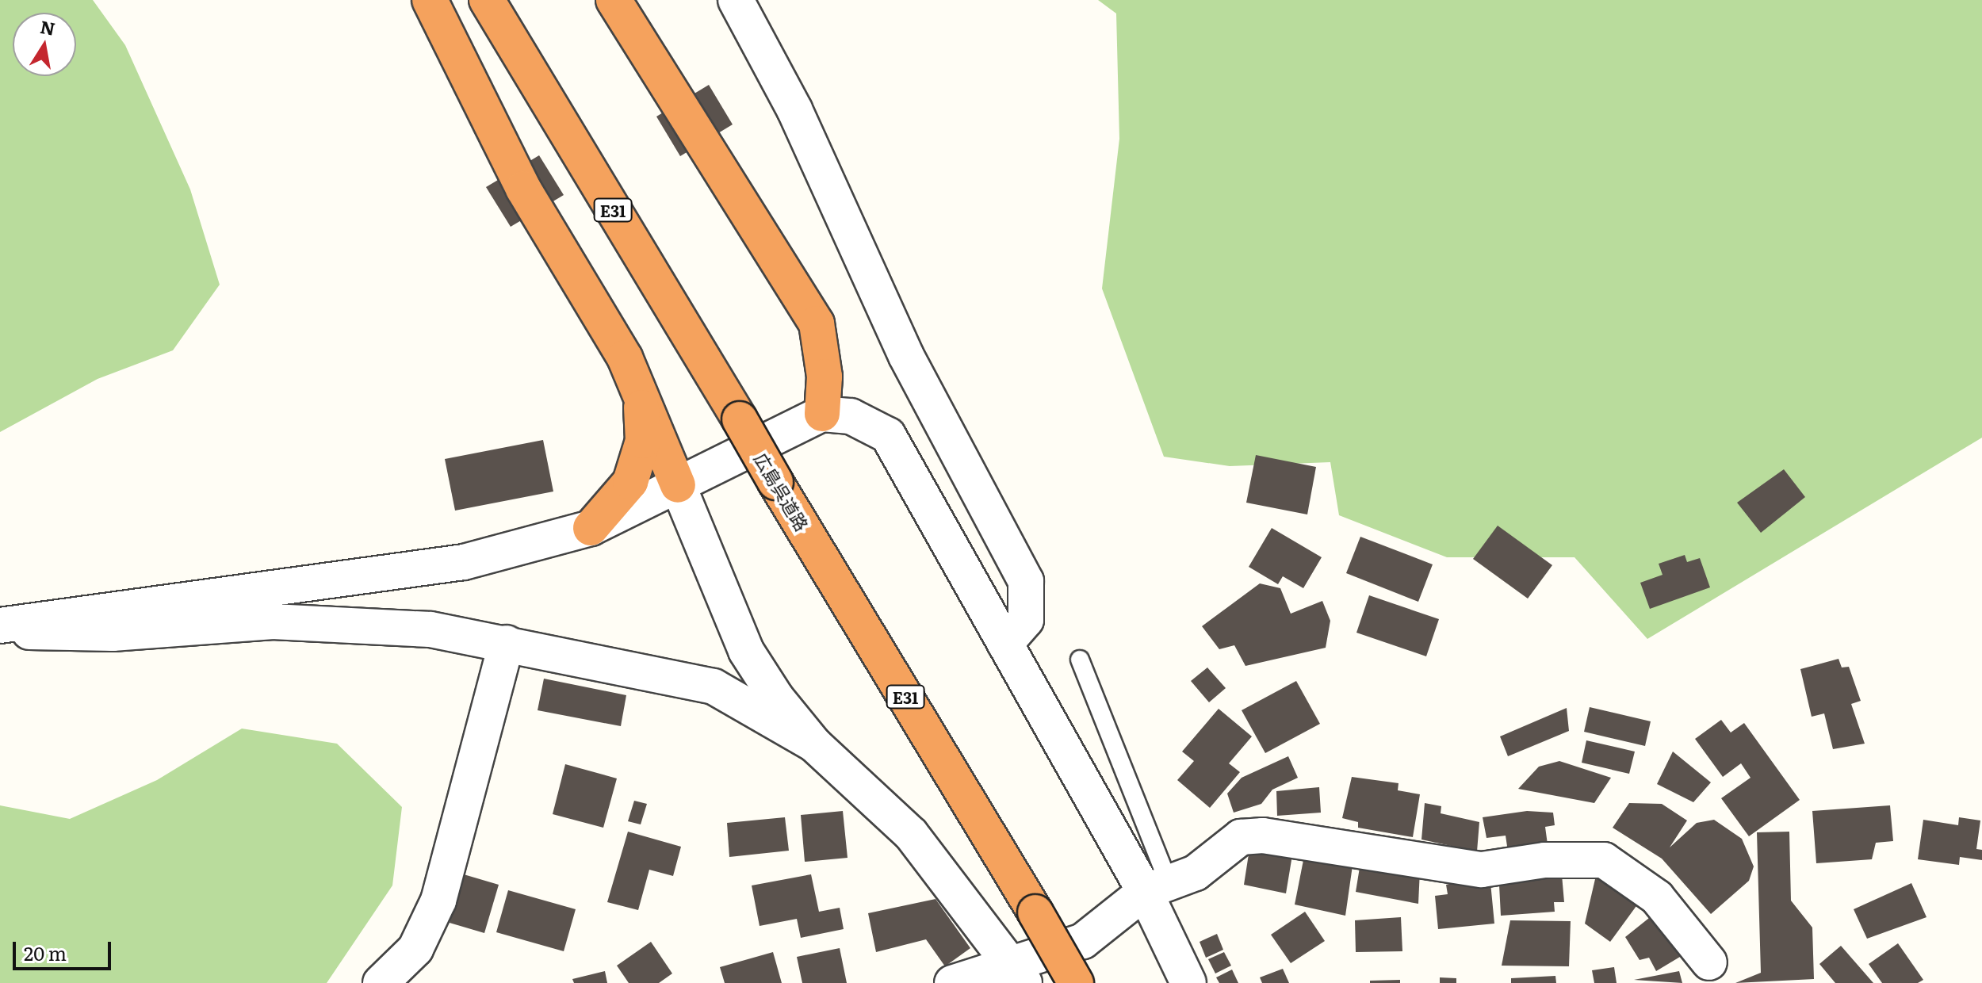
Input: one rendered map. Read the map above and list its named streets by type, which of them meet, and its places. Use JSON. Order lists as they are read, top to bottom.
{
  "streets": {
    "highway": ["E31", "広島呉道路"]
  },
  "scale_bar": "20 m",
  "north": "top"
}
